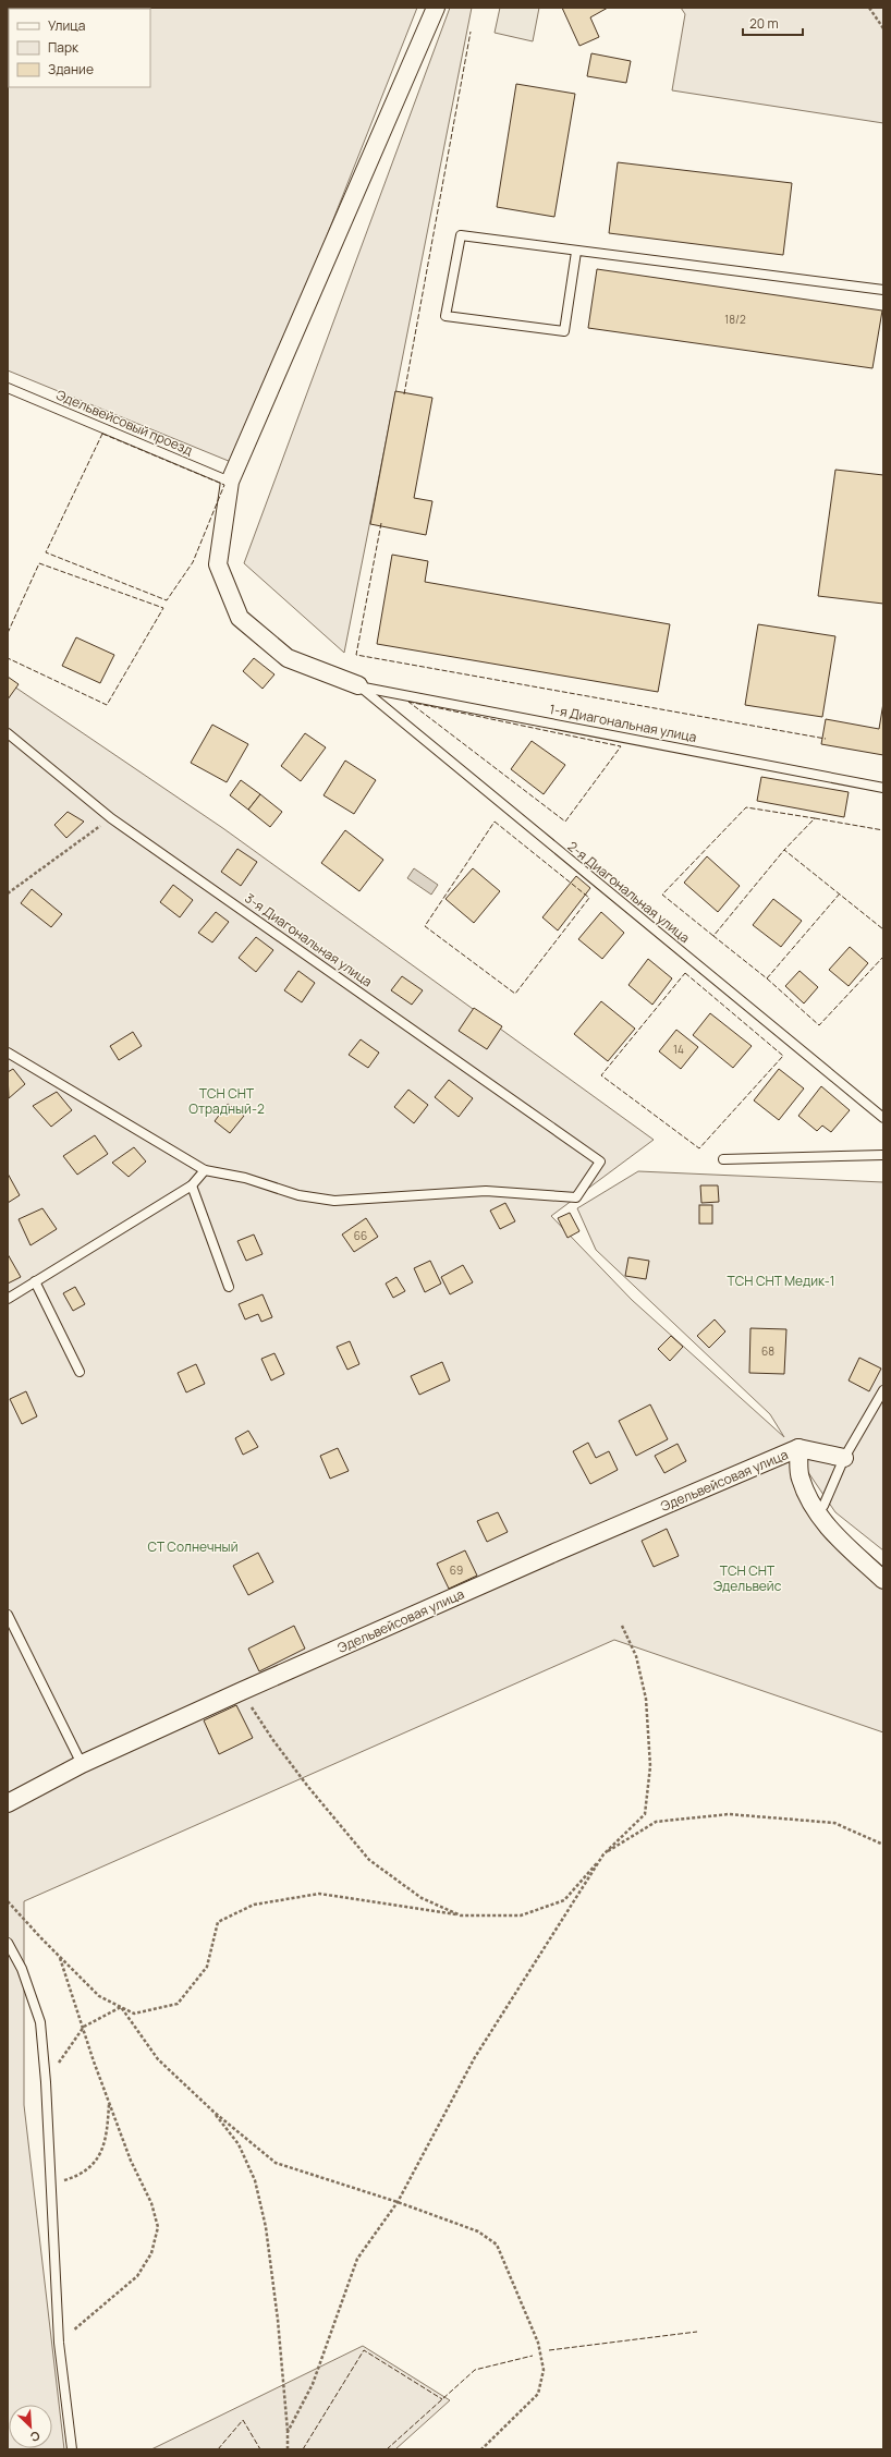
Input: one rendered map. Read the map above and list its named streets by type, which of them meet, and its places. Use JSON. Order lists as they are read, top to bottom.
{
  "streets": {
    "street": ["Эдельвейсовая улица"],
    "lane": [
      "Эдельвейсовый проезд",
      "1-я Диагональная улица",
      "2-я Диагональная улица",
      "3-я Диагональная улица"
    ]
  },
  "crossings": [
    ["1-я Диагональная улица", "2-я Диагональная улица"]
  ],
  "parks": [
    "ТСН СНТ Отрадный-2",
    "ТСН СНТ Медик-1",
    "СТ Солнечный",
    "ТСН СНТ Эдельвейс"
  ],
  "house_numbers": [
    "18/2",
    "14",
    "66",
    "68",
    "69"
  ],
  "legend": ["Улица", "Парк", "Здание"],
  "scale_bar": "20 m",
  "north": "bottom right"
}
